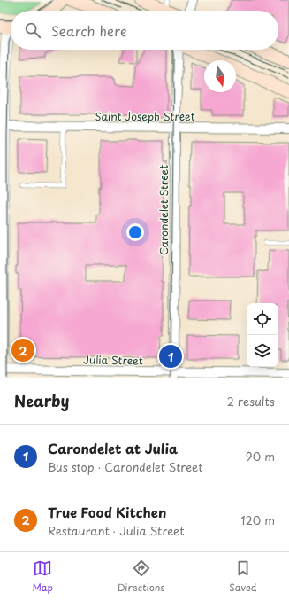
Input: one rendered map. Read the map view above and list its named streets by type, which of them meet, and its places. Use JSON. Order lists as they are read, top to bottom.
{
  "streets": {
    "street": ["Saint Joseph Street", "Carondelet Street", "Julia Street"]
  },
  "crossings": [
    ["Saint Joseph Street", "Carondelet Street"],
    ["Carondelet Street", "Julia Street"]
  ],
  "north": "bottom",
  "page": {
    "search": "Search here",
    "pins": ["2", "1"],
    "heading": ["Nearby", "2 results"],
    "list": [
      {
        "mark": "1",
        "name": "Carondelet at Julia",
        "note": "Bus stop · Carondelet Street",
        "value": "90 m"
      },
      {
        "mark": "2",
        "name": "True Food Kitchen",
        "note": "Restaurant · Julia Street",
        "value": "120 m"
      }
    ],
    "nav": ["Map", "Directions", "Saved"]
  }
}
